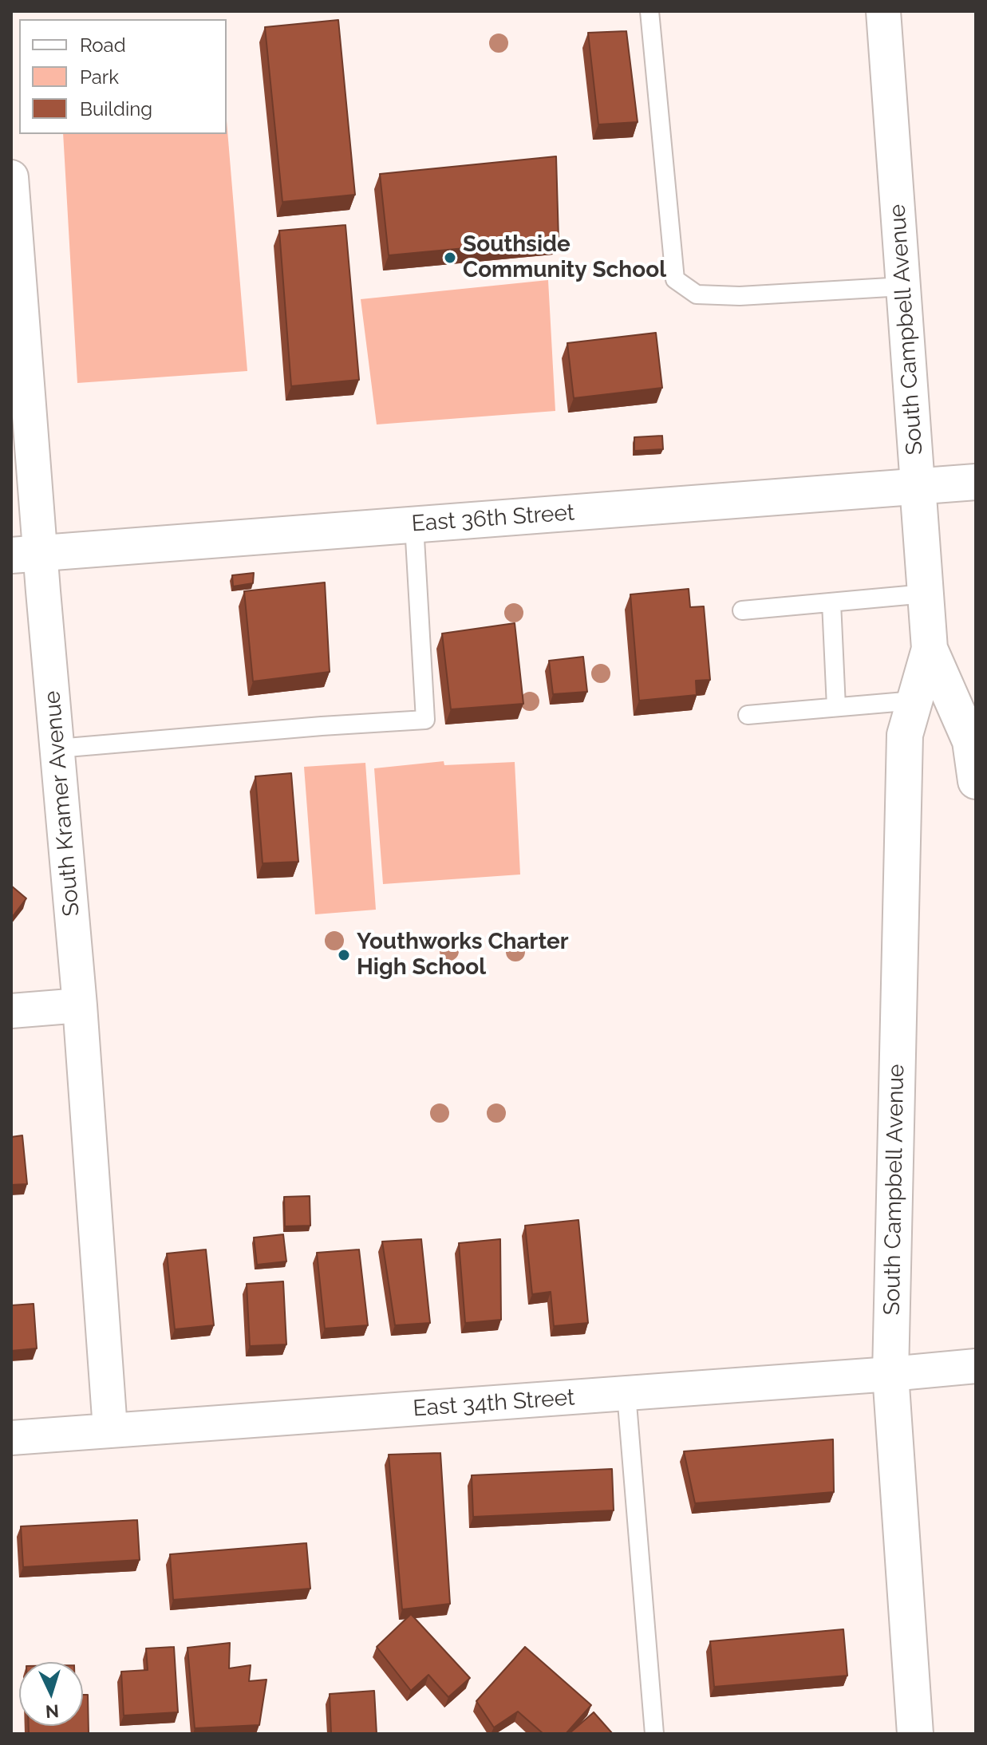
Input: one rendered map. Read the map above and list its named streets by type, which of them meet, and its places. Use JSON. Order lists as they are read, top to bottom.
{
  "streets": {
    "street": [
      "South Campbell Avenue",
      "East 36th Street",
      "South Kramer Avenue",
      "East 34th Street"
    ]
  },
  "crossings": [
    ["South Campbell Avenue", "East 36th Street"],
    ["South Campbell Avenue", "East 34th Street"],
    ["East 36th Street", "South Kramer Avenue"],
    ["South Kramer Avenue", "East 34th Street"]
  ],
  "places": ["Southside Community School", "Youthworks Charter High School"],
  "legend": ["Road", "Park", "Building"],
  "north": "bottom"
}
